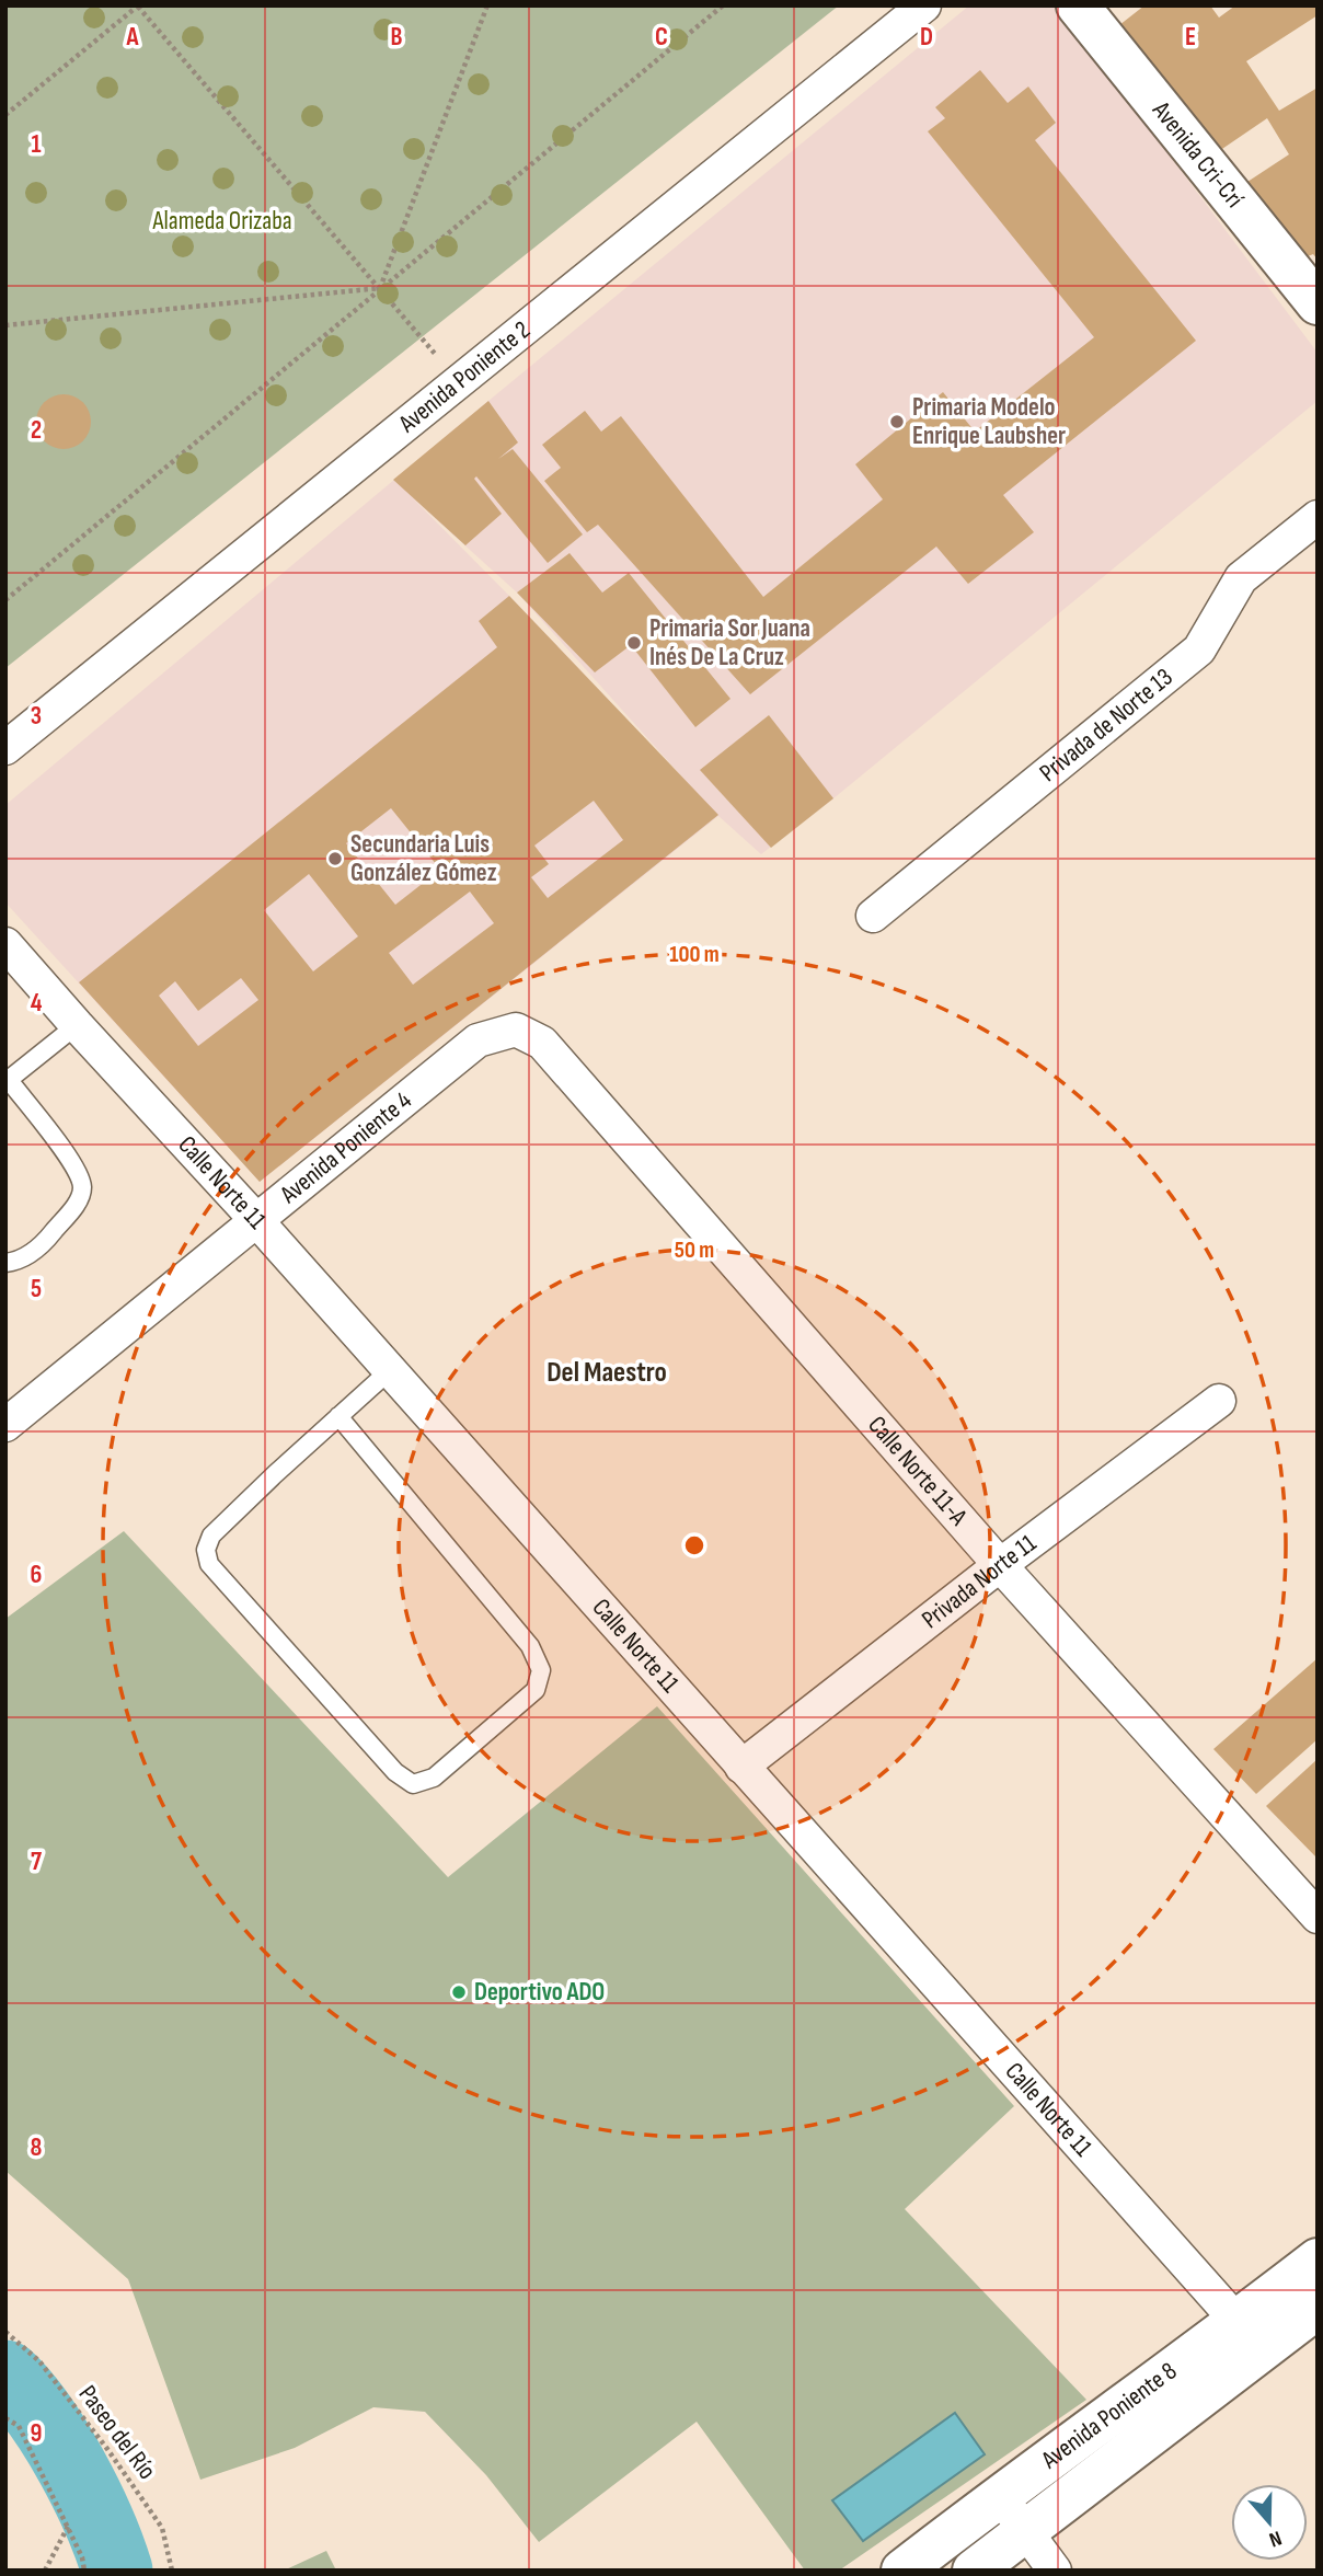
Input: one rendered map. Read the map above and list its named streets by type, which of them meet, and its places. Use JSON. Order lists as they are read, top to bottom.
{
  "streets": {
    "street": [
      "Avenida Cri-Crí",
      "Avenida Poniente 2",
      "Privada de Norte 13",
      "Avenida Poniente 4",
      "Calle Norte 11",
      "Calle Norte 11-A",
      "Privada Norte 11",
      "Avenida Poniente 8"
    ],
    "path": ["Paseo del Río"]
  },
  "crossings": [
    ["Avenida Poniente 4", "Calle Norte 11"],
    ["Avenida Poniente 4", "Calle Norte 11-A"],
    ["Calle Norte 11", "Privada Norte 11"],
    ["Calle Norte 11", "Avenida Poniente 8"],
    ["Calle Norte 11-A", "Privada Norte 11"]
  ],
  "districts": ["Del Maestro"],
  "parks": ["Alameda Orizaba"],
  "places": [
    "Primaria Modelo Enrique Laubsher",
    "Primaria Sor Juana Inés De La Cruz",
    "Secundaria Luis González Gómez",
    "Deportivo ADO"
  ],
  "north": "bottom",
  "grid": {
    "columns": [
      "A",
      "B",
      "C",
      "D",
      "E"
    ],
    "rows": [
      "1",
      "2",
      "3",
      "4",
      "5",
      "6",
      "7",
      "8",
      "9"
    ]
  },
  "rings": ["100 m", "50 m"]
}
